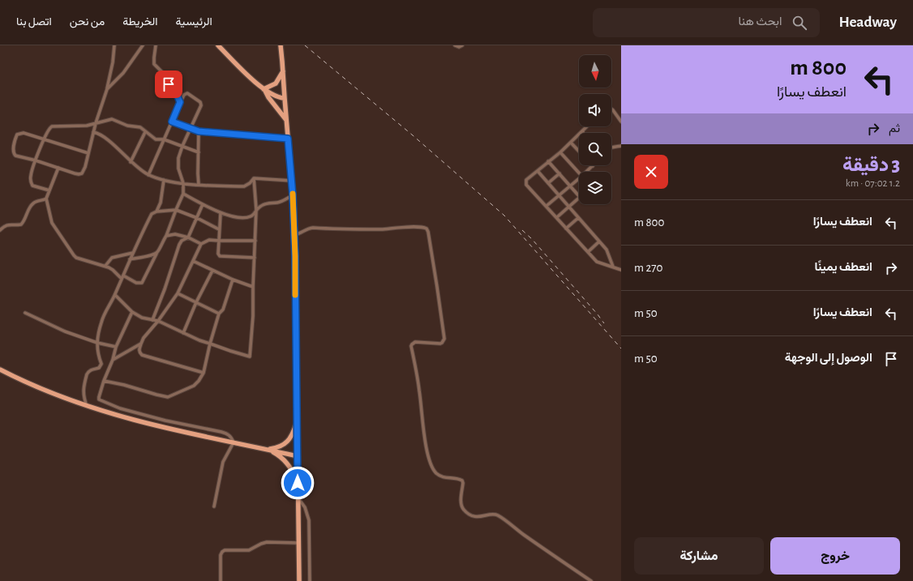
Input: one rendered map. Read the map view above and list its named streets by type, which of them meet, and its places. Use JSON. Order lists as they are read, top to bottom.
{
  "north": "bottom",
  "page": {
    "header": "Headway",
    "search": "ابحث هنا",
    "nav": [
      "الرئيسية",
      "الخريطة",
      "من نحن",
      "اتصل بنا"
    ],
    "turn": ["800 m", "انعطف يسارًا"],
    "then": "ثم",
    "heading": ["3 دقيقة", "1.2 km · 07:02"],
    "list": [
      {
        "name": "انعطف يسارًا",
        "value": "800 m"
      },
      {
        "name": "انعطف يمينًا",
        "value": "270 m"
      },
      {
        "name": "انعطف يسارًا",
        "value": "50 m"
      },
      {
        "name": "الوصول إلى الوجهة",
        "value": "50 m"
      }
    ],
    "buttons": ["خروج", "مشاركة"]
  }
}
